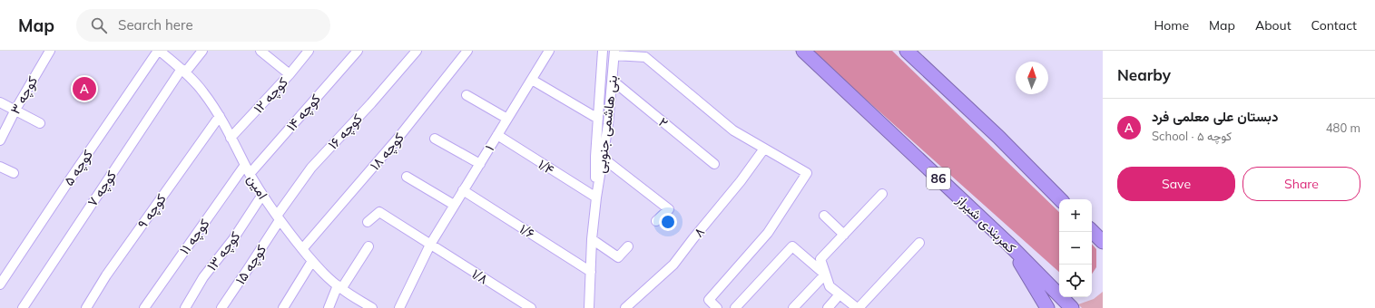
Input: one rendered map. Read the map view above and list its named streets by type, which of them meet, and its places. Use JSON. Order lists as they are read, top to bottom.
{
  "streets": {
    "highway": ["86", "کمربندی شیراز"],
    "street": [
      "کوچه ۳",
      "کوچه ۱۲",
      "کوچه ۱۴",
      "۲",
      "بنی هاشمی جنوبی",
      "کوچه ۱۶",
      "۱",
      "کوچه ۱۸",
      "۱/۴",
      "کوچه ۵",
      "امین",
      "کوچه ۷",
      "کوچه ۹",
      "۱/۶",
      "۸",
      "کوچه ۱۱",
      "کوچه ۱۳",
      "کوچه ۱۵",
      "۱/۸"
    ]
  },
  "crossings": [
    ["کوچه ۱۲", "امین"],
    ["کوچه ۱۴", "امین"],
    ["۲", "بنی هاشمی جنوبی"],
    ["بنی هاشمی جنوبی", "۱/۴"],
    ["بنی هاشمی جنوبی", "۱/۶"],
    ["کوچه ۱۶", "امین"],
    ["کوچه ۱۶", "کوچه ۱۵"],
    ["۱", "۱/۴"],
    ["۱", "۱/۶"],
    ["۱", "۱/۸"],
    ["کوچه ۱۸", "امین"],
    ["کوچه ۵", "امین"],
    ["امین", "کوچه ۷"],
    ["امین", "کوچه ۹"],
    ["امین", "کوچه ۱۱"],
    ["امین", "کوچه ۱۳"],
    ["امین", "کوچه ۱۵"]
  ],
  "north": "top",
  "page": {
    "header": "Map",
    "search": "Search here",
    "nav": [
      "Home",
      "Map",
      "About",
      "Contact"
    ],
    "heading": "Nearby",
    "pins": "A",
    "list": [
      {
        "mark": "A",
        "name": "دبستان علی معلمی فرد",
        "note": "School · کوچه ۵",
        "value": "480 m"
      }
    ],
    "buttons": ["Save", "Share"],
    "map_buttons": ["+", "−"]
  }
}
